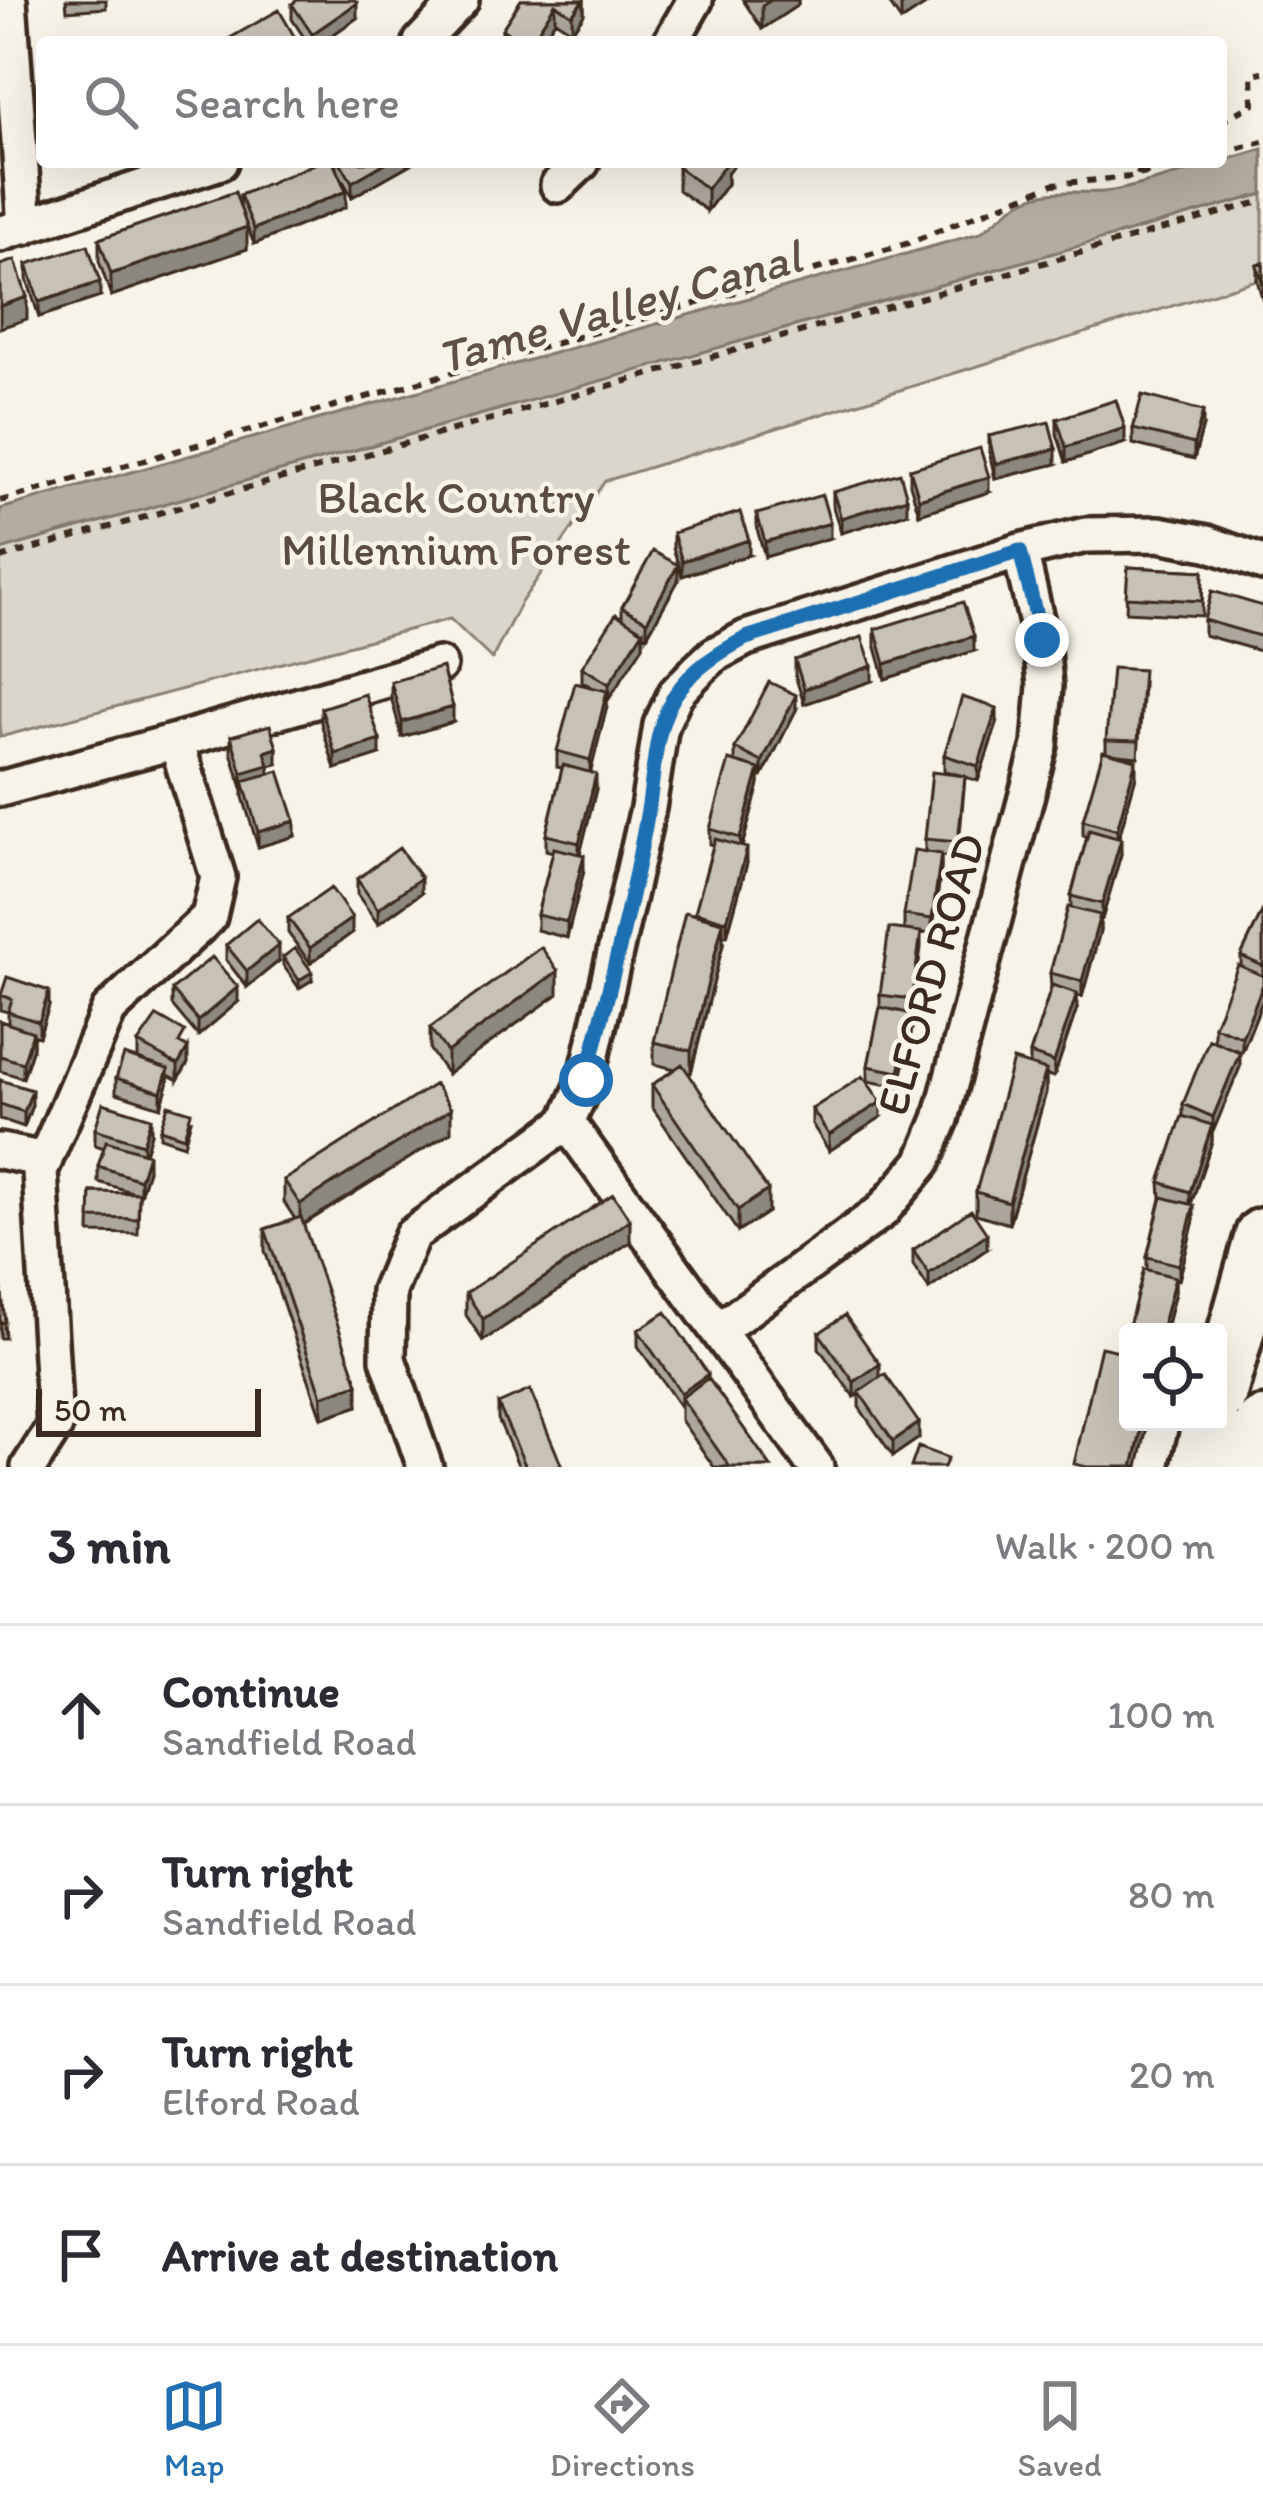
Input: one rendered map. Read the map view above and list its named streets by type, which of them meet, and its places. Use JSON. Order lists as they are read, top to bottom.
{
  "streets": {
    "street": ["ELFORD ROAD"]
  },
  "water": ["Tame Valley Canal"],
  "parks": ["Black Country Millennium Forest"],
  "scale_bar": "50 m",
  "page": {
    "search": "Search here",
    "scale": "50 m",
    "heading": ["3 min", "Walk · 200 m"],
    "list": [
      ["Continue", "Sandfield Road", "100 m"],
      ["Turn right", "Sandfield Road", "80 m"],
      ["Turn right", "Elford Road", "20 m"],
      "Arrive at destination"
    ],
    "nav": ["Map", "Directions", "Saved"]
  }
}
